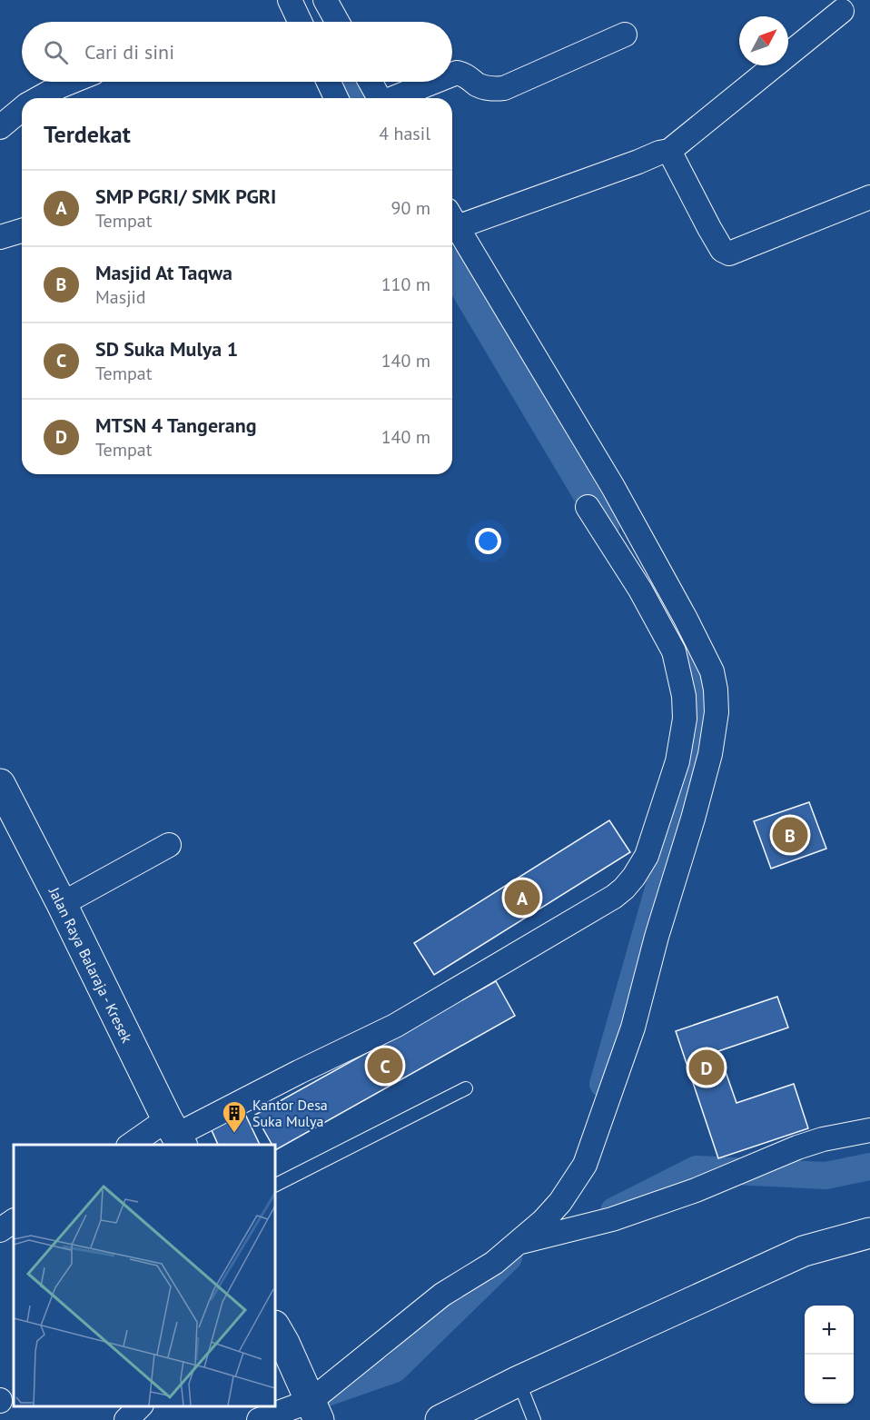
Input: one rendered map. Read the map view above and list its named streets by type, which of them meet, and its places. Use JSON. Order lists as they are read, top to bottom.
{
  "streets": {
    "main road": ["Jalan Raya Balaraja - Kresek"]
  },
  "places": {
    "building": ["Kantor Desa Suka Mulya"]
  },
  "north": "top right",
  "page": {
    "search": "Cari di sini",
    "heading": ["Terdekat", "4 hasil"],
    "list": [
      {
        "mark": "A",
        "name": "SMP PGRI/ SMK PGRI",
        "note": "Tempat",
        "value": "90 m"
      },
      {
        "mark": "B",
        "name": "Masjid At Taqwa",
        "note": "Masjid",
        "value": "110 m"
      },
      {
        "mark": "C",
        "name": "SD Suka Mulya 1",
        "note": "Tempat",
        "value": "140 m"
      },
      {
        "mark": "D",
        "name": "MTSN 4 Tangerang",
        "note": "Tempat",
        "value": "140 m"
      }
    ],
    "pins": [
      "B",
      "A",
      "C",
      "D"
    ],
    "map_buttons": ["+", "−"]
  }
}
